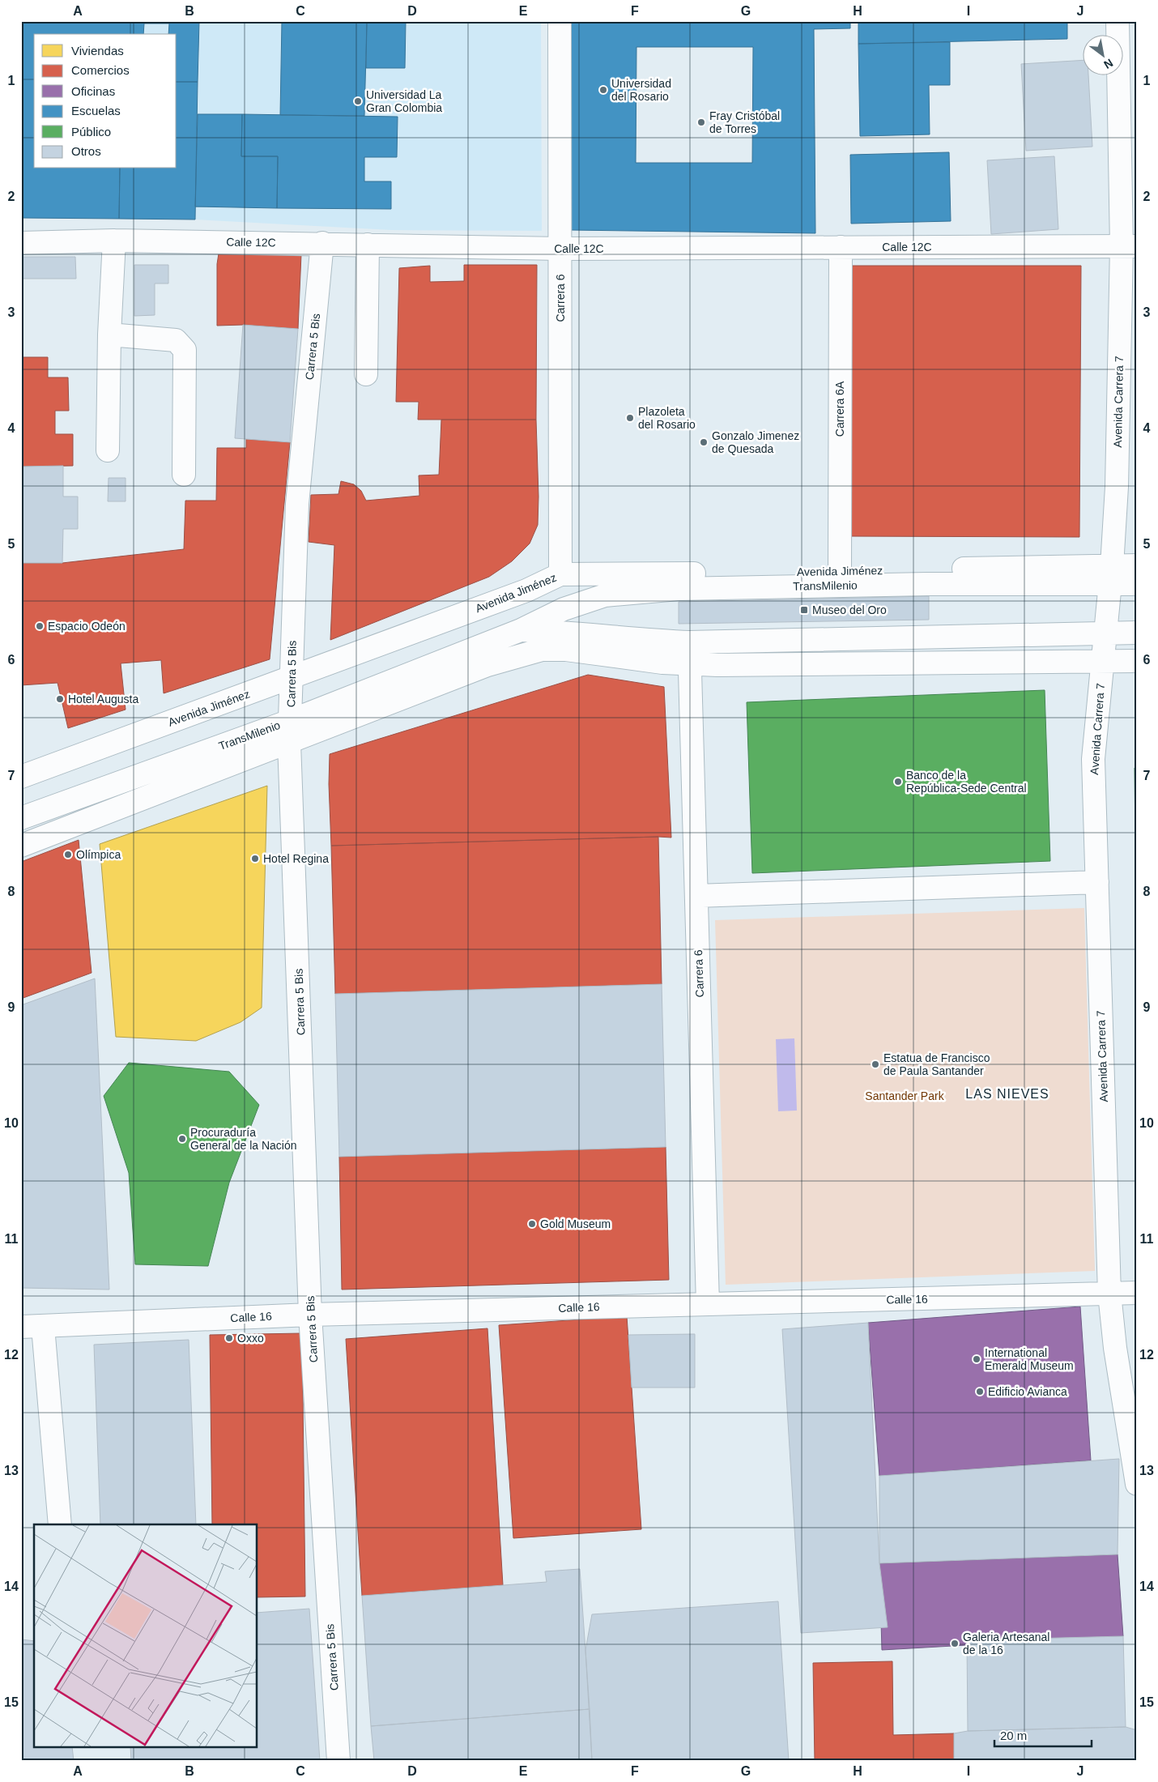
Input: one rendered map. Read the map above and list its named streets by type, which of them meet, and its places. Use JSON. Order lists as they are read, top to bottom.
{
  "streets": {
    "street": [
      "Calle 12C",
      "Carrera 6",
      "Carrera 5 Bis",
      "Avenida Carrera 7",
      "Carrera 6A",
      "Avenida Jiménez",
      "TransMilenio",
      "Calle 16"
    ]
  },
  "crossings": [
    ["Calle 12C", "Carrera 6"],
    ["Calle 12C", "Carrera 5 Bis"],
    ["Calle 12C", "Avenida Carrera 7"],
    ["Calle 12C", "Carrera 6A"],
    ["Carrera 6", "Avenida Jiménez"],
    ["Carrera 6", "TransMilenio"],
    ["Carrera 6", "Calle 16"],
    ["Carrera 5 Bis", "Avenida Jiménez"],
    ["Carrera 5 Bis", "TransMilenio"],
    ["Carrera 5 Bis", "Calle 16"],
    ["Avenida Carrera 7", "Avenida Jiménez"],
    ["Avenida Carrera 7", "TransMilenio"],
    ["Avenida Carrera 7", "Calle 16"],
    ["Carrera 6A", "Avenida Jiménez"],
    ["Avenida Jiménez", "TransMilenio"]
  ],
  "districts": ["LAS NIEVES"],
  "parks": ["Santander Park"],
  "places": {
    "other": [
      "Universidad del Rosario",
      "Universidad La Gran Colombia",
      "Fray Cristóbal de Torres",
      "Plazoleta del Rosario",
      "Gonzalo Jimenez de Quesada",
      "Espacio Odeón",
      "Hotel Augusta",
      "Banco de la República-Sede Central",
      "Olímpica",
      "Hotel Regina",
      "Estatua de Francisco de Paula Santander",
      "Procuraduría General de la Nación",
      "Gold Museum",
      "Oxxo",
      "International Emerald Museum",
      "Edificio Avianca",
      "Galeria Artesanal de la 16"
    ],
    "transit": ["Museo del Oro"]
  },
  "legend": [
    "Viviendas",
    "Comercios",
    "Oficinas",
    "Escuelas",
    "Público",
    "Otros"
  ],
  "scale_bar": "20 m",
  "north": "bottom right",
  "grid": {
    "columns": [
      "A",
      "B",
      "C",
      "D",
      "E",
      "F",
      "G",
      "H",
      "I",
      "J"
    ],
    "rows": [
      "1",
      "2",
      "3",
      "4",
      "5",
      "6",
      "7",
      "8",
      "9",
      "10",
      "11",
      "12",
      "13",
      "14",
      "15"
    ]
  }
}
